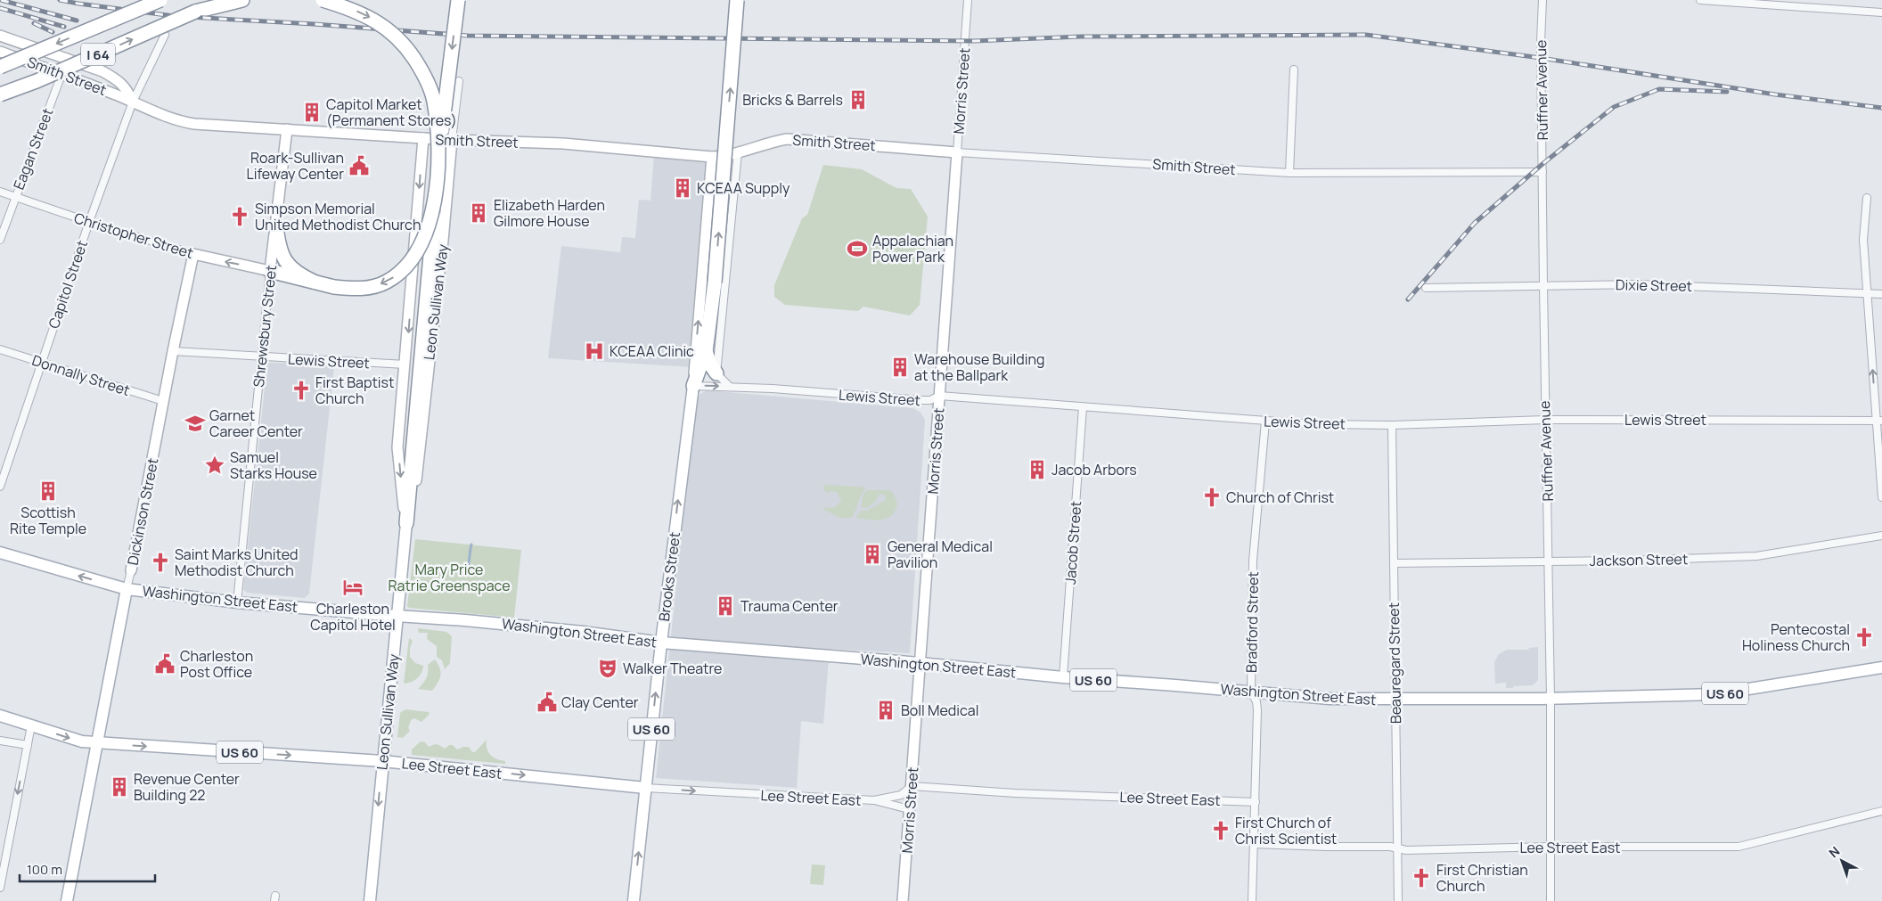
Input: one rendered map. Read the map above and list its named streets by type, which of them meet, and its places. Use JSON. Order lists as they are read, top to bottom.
{
  "streets": {
    "highway": ["I 64"],
    "main road": [
      "Leon Sullivan Way",
      "Dickinson Street",
      "Brooks Street",
      "Washington Street East",
      "US 60",
      "Lee Street East"
    ],
    "street": [
      "Smith Street",
      "Ruffner Avenue",
      "Morris Street",
      "Eagan Street",
      "Christopher Street",
      "Capitol Street",
      "Dixie Street",
      "Shrewsbury Street",
      "Lewis Street",
      "Donnally Street",
      "Jacob Street",
      "Jackson Street",
      "Bradford Street",
      "Beauregard Street"
    ]
  },
  "crossings": [
    ["Smith Street", "Ruffner Avenue"],
    ["Smith Street", "Morris Street"],
    ["Smith Street", "Eagan Street"],
    ["Smith Street", "Capitol Street"],
    ["Smith Street", "Leon Sullivan Way"],
    ["Smith Street", "Shrewsbury Street"],
    ["Ruffner Avenue", "Dixie Street"],
    ["Ruffner Avenue", "Lewis Street"],
    ["Ruffner Avenue", "Jackson Street"],
    ["Ruffner Avenue", "Washington Street East"],
    ["Ruffner Avenue", "Lee Street East"],
    ["Morris Street", "Lewis Street"],
    ["Morris Street", "Washington Street East"],
    ["Morris Street", "Lee Street East"],
    ["Eagan Street", "Christopher Street"],
    ["Christopher Street", "Capitol Street"],
    ["Christopher Street", "Shrewsbury Street"],
    ["Christopher Street", "Dickinson Street"],
    ["Capitol Street", "Donnally Street"],
    ["Leon Sullivan Way", "Lewis Street"],
    ["Leon Sullivan Way", "Washington Street East"],
    ["Leon Sullivan Way", "Lee Street East"],
    ["Shrewsbury Street", "Lewis Street"],
    ["Shrewsbury Street", "Washington Street East"],
    ["Lewis Street", "Dickinson Street"],
    ["Lewis Street", "Jacob Street"],
    ["Lewis Street", "Brooks Street"],
    ["Lewis Street", "Bradford Street"],
    ["Lewis Street", "Beauregard Street"],
    ["Donnally Street", "Dickinson Street"],
    ["Dickinson Street", "Washington Street East"],
    ["Dickinson Street", "Lee Street East"],
    ["Jacob Street", "Washington Street East"],
    ["Jackson Street", "Beauregard Street"],
    ["Brooks Street", "Washington Street East"],
    ["Brooks Street", "Lee Street East"],
    ["Washington Street East", "Bradford Street"],
    ["Washington Street East", "Beauregard Street"],
    ["Bradford Street", "Lee Street East"],
    ["Beauregard Street", "Lee Street East"]
  ],
  "one_way": ["Brooks Street", "Lee Street East"],
  "parks": ["Mary Price Ratrie Greenspace"],
  "places": {
    "building": [
      "Bricks & Barrels",
      "Capitol Market (Permanent Stores)",
      "KCEAA Supply",
      "Elizabeth Harden Gilmore House",
      "Warehouse Building at the Ballpark",
      "Jacob Arbors",
      "Scottish Rite Temple",
      "General Medical Pavilion",
      "Trauma Center",
      "Boll Medical",
      "Revenue Center Building 22"
    ],
    "public building": ["Roark-Sullivan Lifeway Center", "Charleston Post Office", "Clay Center"],
    "church": [
      "Simpson Memorial United Methodist Church",
      "First Baptist Church",
      "Church of Christ",
      "Saint Marks United Methodist Church",
      "Pentecostal Holiness Church",
      "First Church of Christ Scientist",
      "First Christian Church"
    ],
    "sports": ["Appalachian Power Park"],
    "hospital": ["KCEAA Clinic"],
    "school or university": ["Garnet Career Center"],
    "place": ["Samuel Starks House"],
    "hotel": ["Charleston Capitol Hotel"],
    "theatre": ["Walker Theatre"]
  },
  "scale_bar": "100 m",
  "north": "top left"
}
